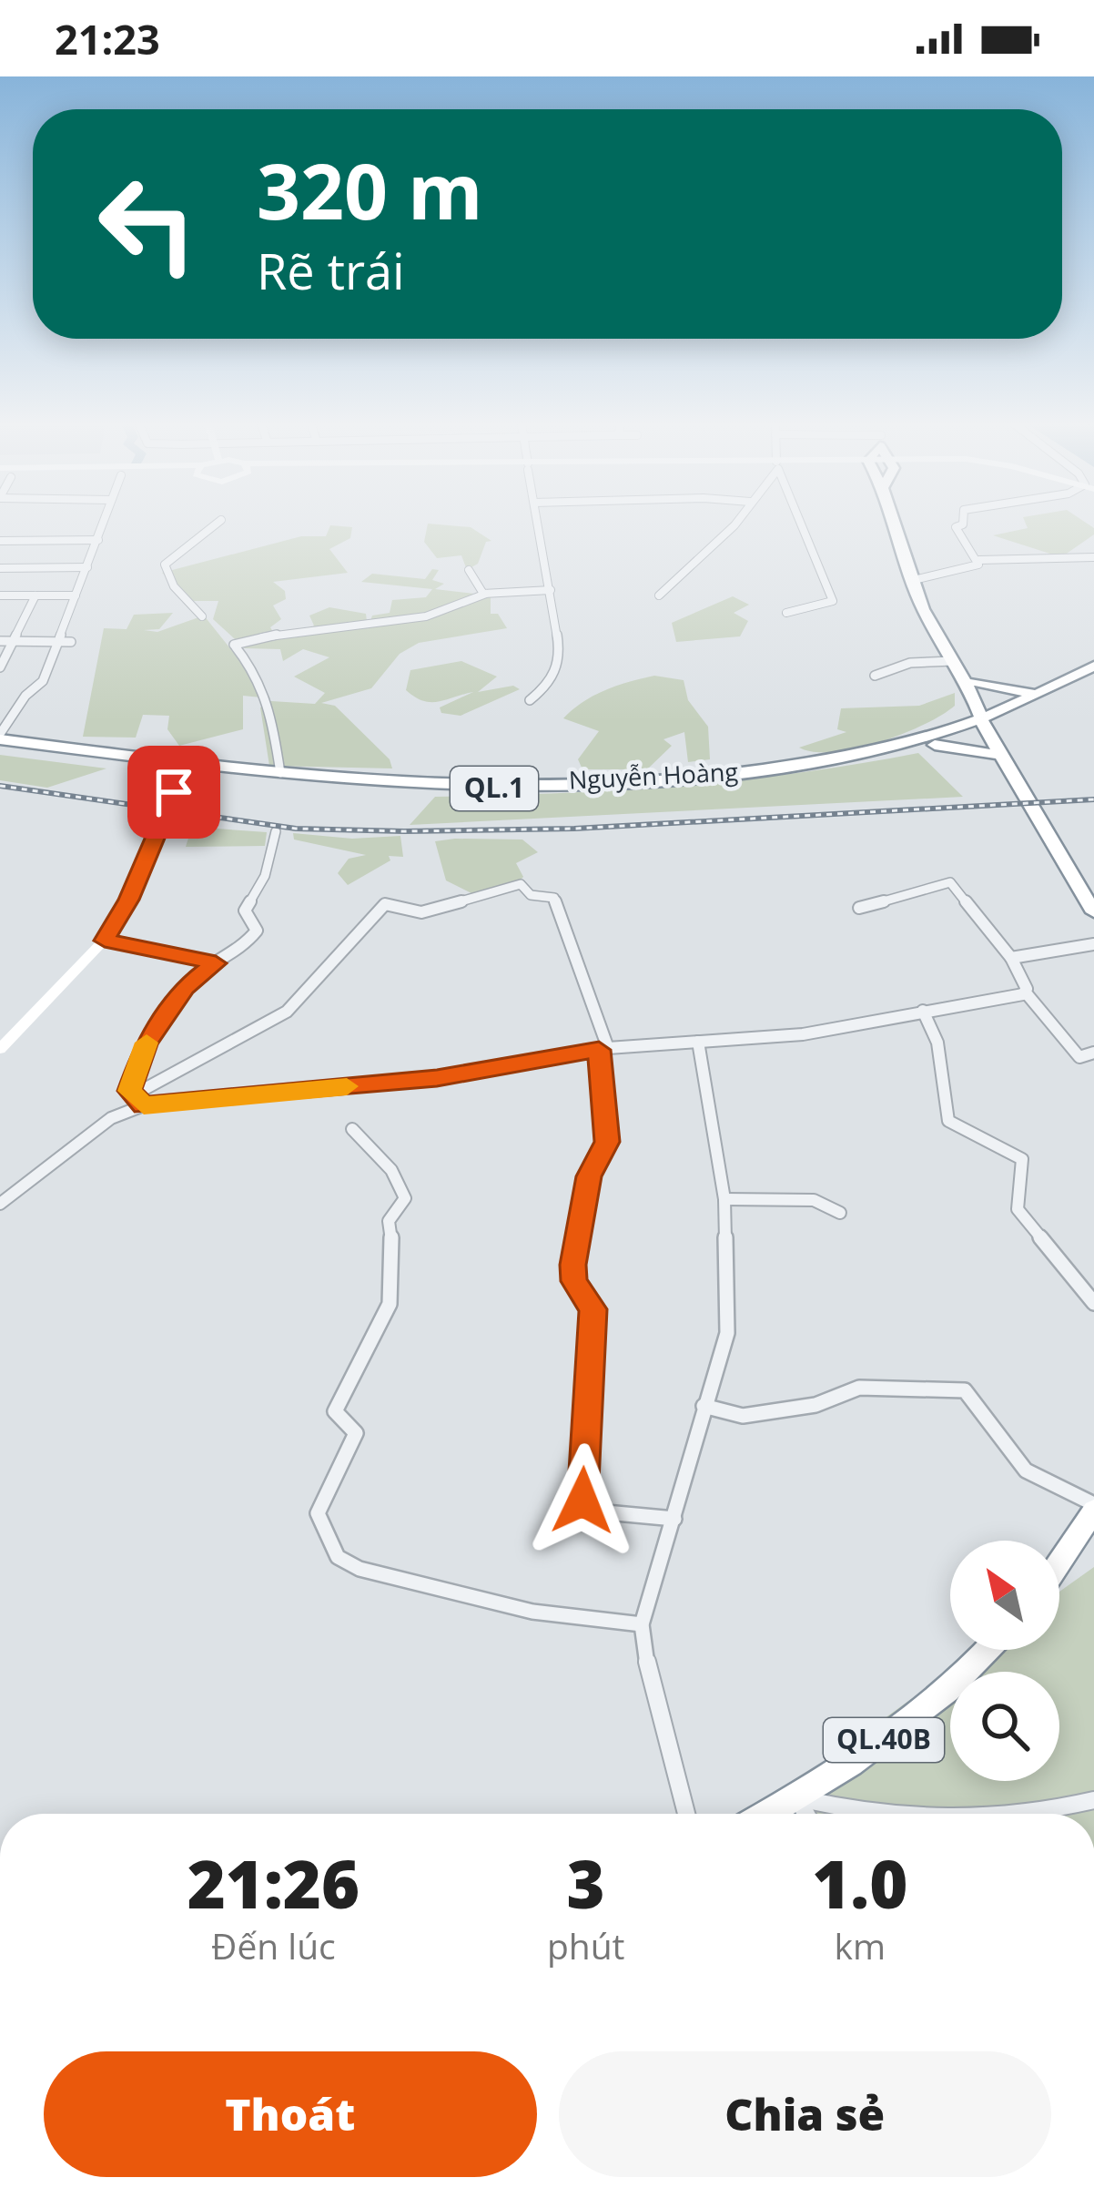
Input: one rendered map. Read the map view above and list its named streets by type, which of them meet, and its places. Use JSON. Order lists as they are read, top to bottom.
{
  "streets": {
    "highway": ["Nguyễn Hoàng", "QL.1", "QL.40B"]
  },
  "north": "top left",
  "page": {
    "status": "21:23",
    "turn": ["320 m", "Rẽ trái"],
    "eta": [
      "21:26",
      "Đến lúc",
      "3",
      "phút",
      "1.0",
      "km"
    ],
    "buttons": ["Thoát", "Chia sẻ"]
  }
}
